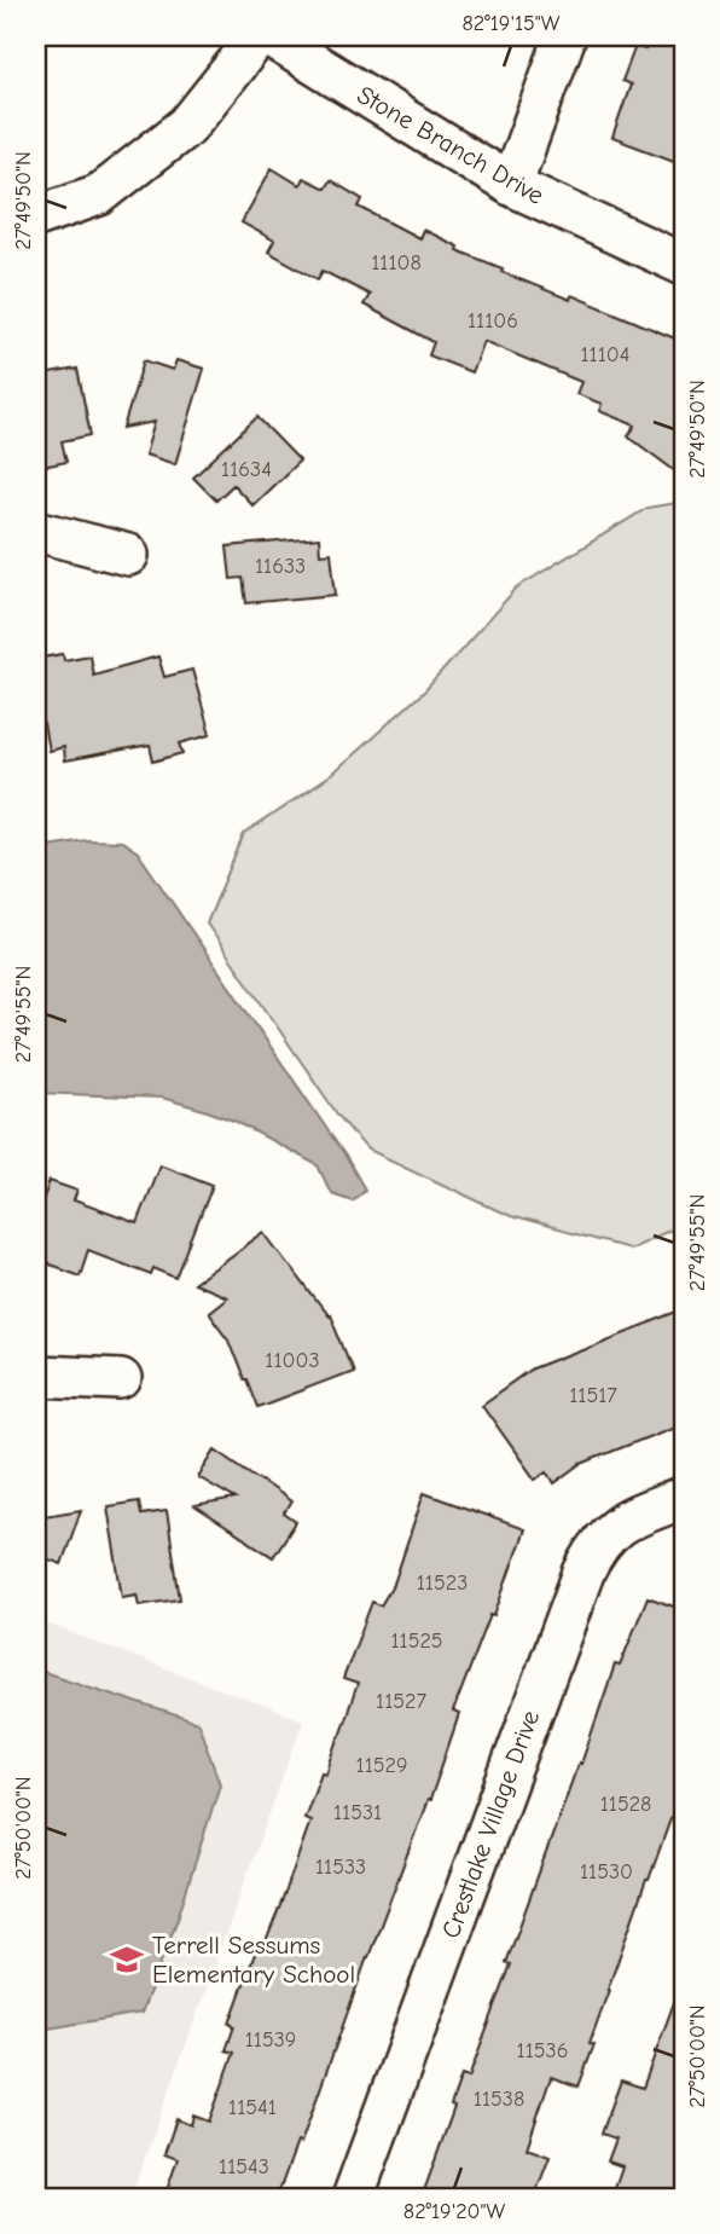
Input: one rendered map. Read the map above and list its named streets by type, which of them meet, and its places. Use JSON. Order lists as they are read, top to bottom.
{
  "streets": {
    "street": ["Stone Branch Drive", "Crestlake Village Drive"]
  },
  "places": {
    "school or university": ["Terrell Sessums Elementary School"]
  },
  "house_numbers": [
    "11108",
    "11106",
    "11104",
    "11634",
    "11633",
    "11003",
    "11517",
    "11523",
    "11525",
    "11527",
    "11529",
    "11528",
    "11531",
    "11533",
    "11530",
    "11539",
    "11536",
    "11538",
    "11541",
    "11543"
  ],
  "coordinates": [
    "82°19'15\"W",
    "27°49'50\"N",
    "27°49'55\"N",
    "27°50'00\"N",
    "82°19'20\"W"
  ]
}
